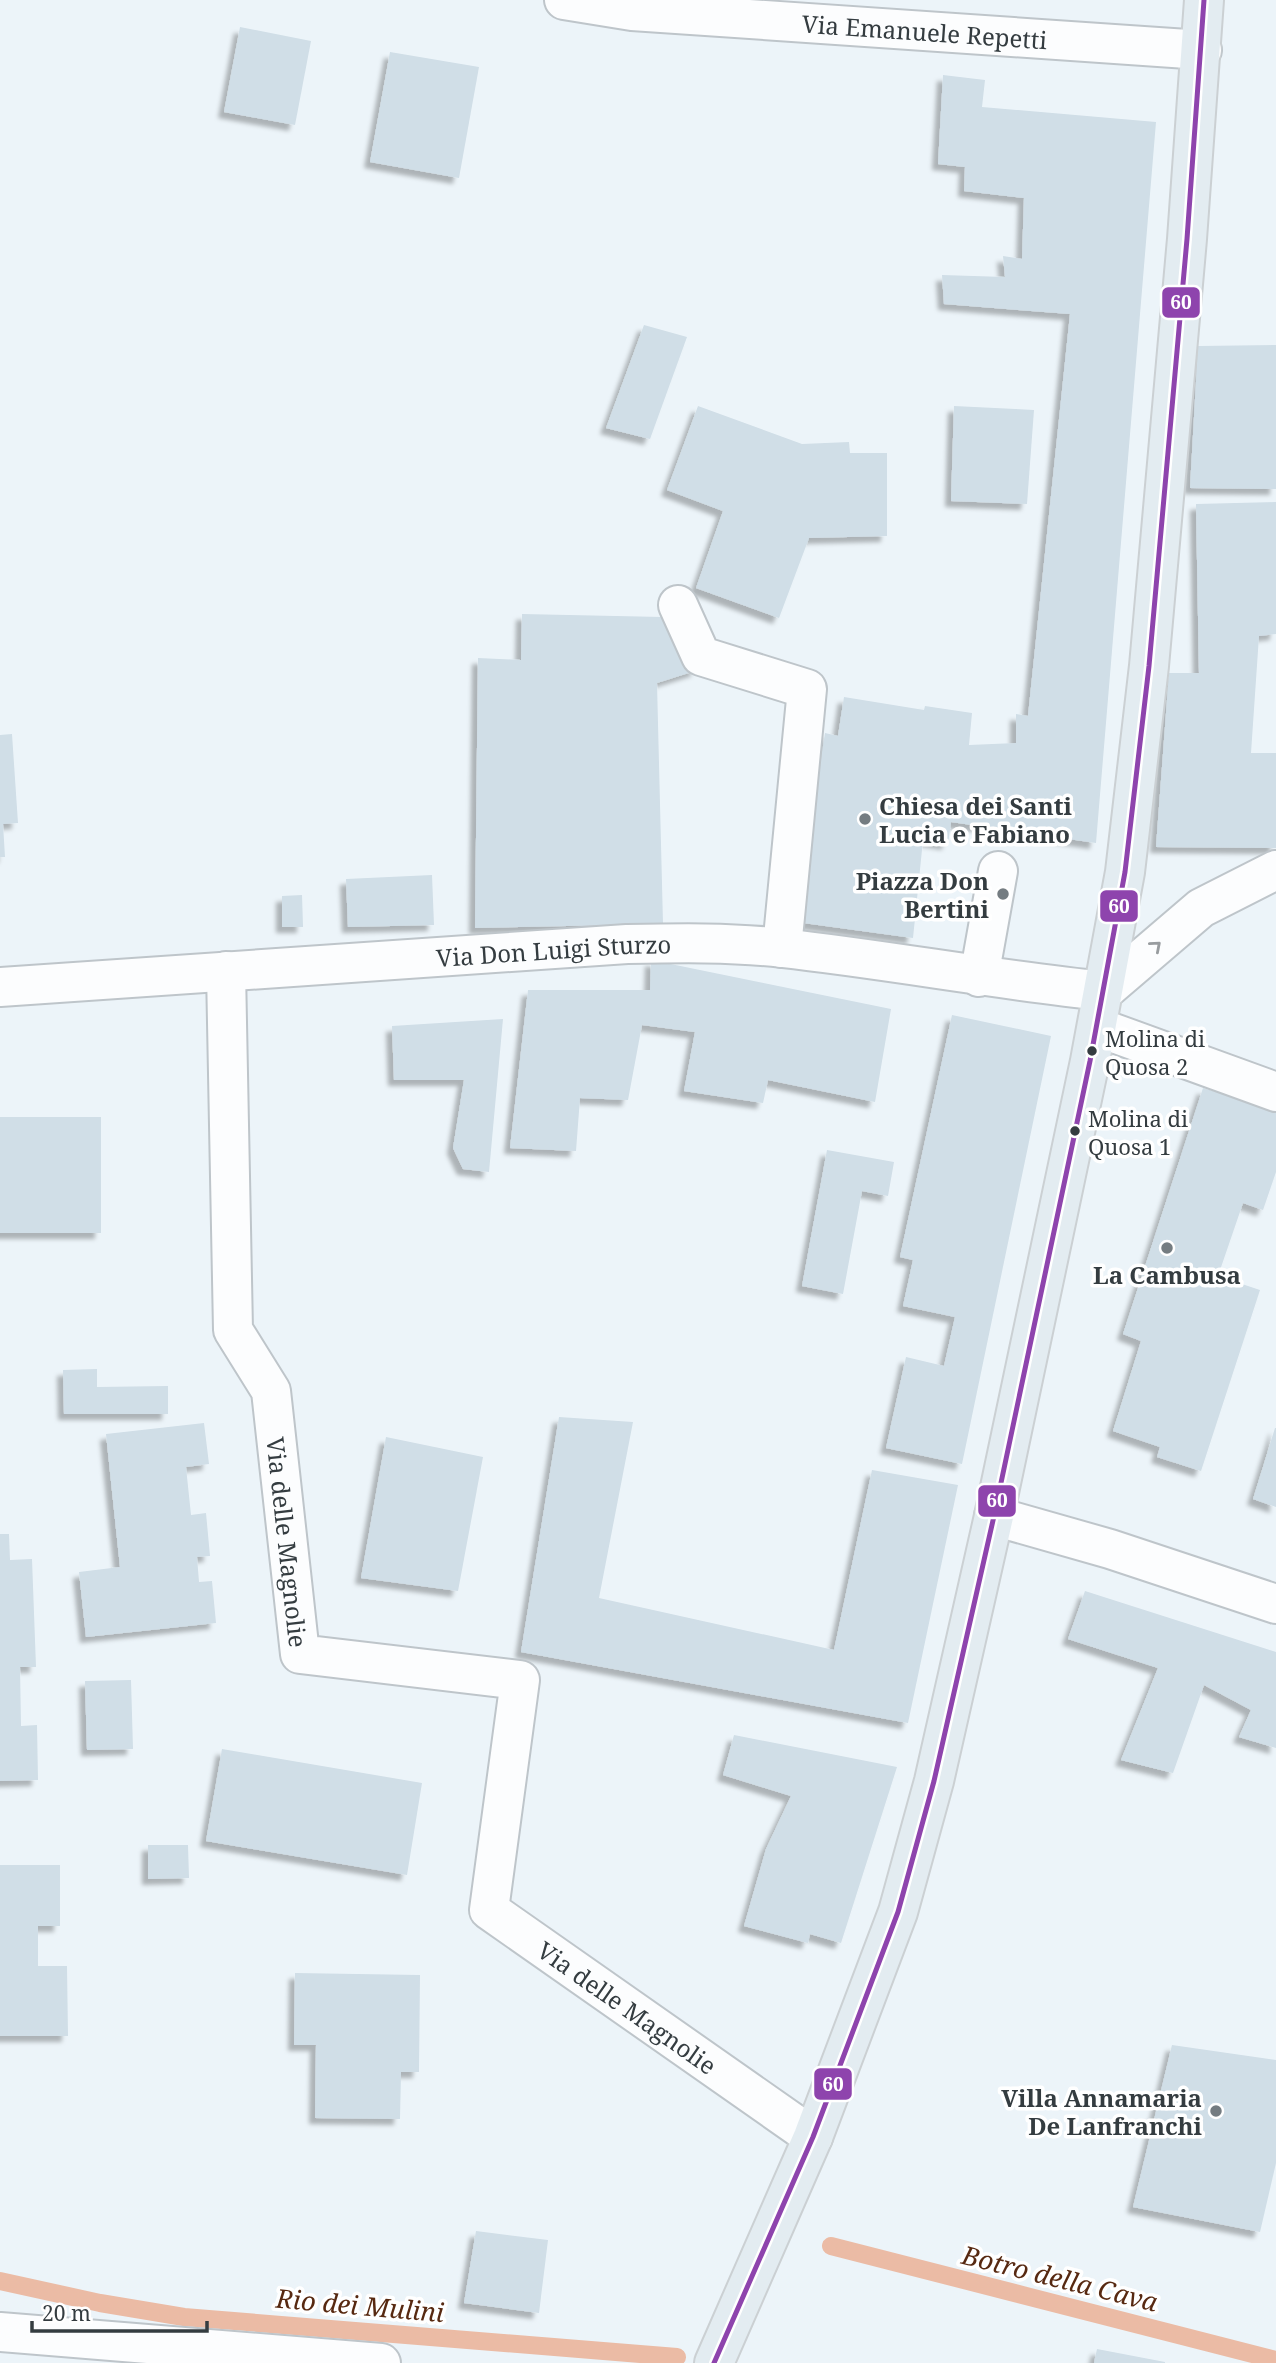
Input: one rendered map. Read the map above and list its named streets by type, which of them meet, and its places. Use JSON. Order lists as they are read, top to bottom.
{
  "streets": {
    "street": ["Via Emanuele Repetti", "Via Don Luigi Sturzo", "Via delle Magnolie"]
  },
  "crossings": [
    ["Via Don Luigi Sturzo", "Via delle Magnolie"]
  ],
  "water": ["Botro della Cava", "Rio dei Mulini"],
  "places": [
    "Chiesa dei Santi Lucia e Fabiano",
    "Piazza Don Bertini",
    "Molina di Quosa 2",
    "Molina di Quosa 1",
    "La Cambusa",
    "Villa Annamaria De Lanfranchi"
  ],
  "lines": ["transit line 60"],
  "scale_bar": "20 m"
}
